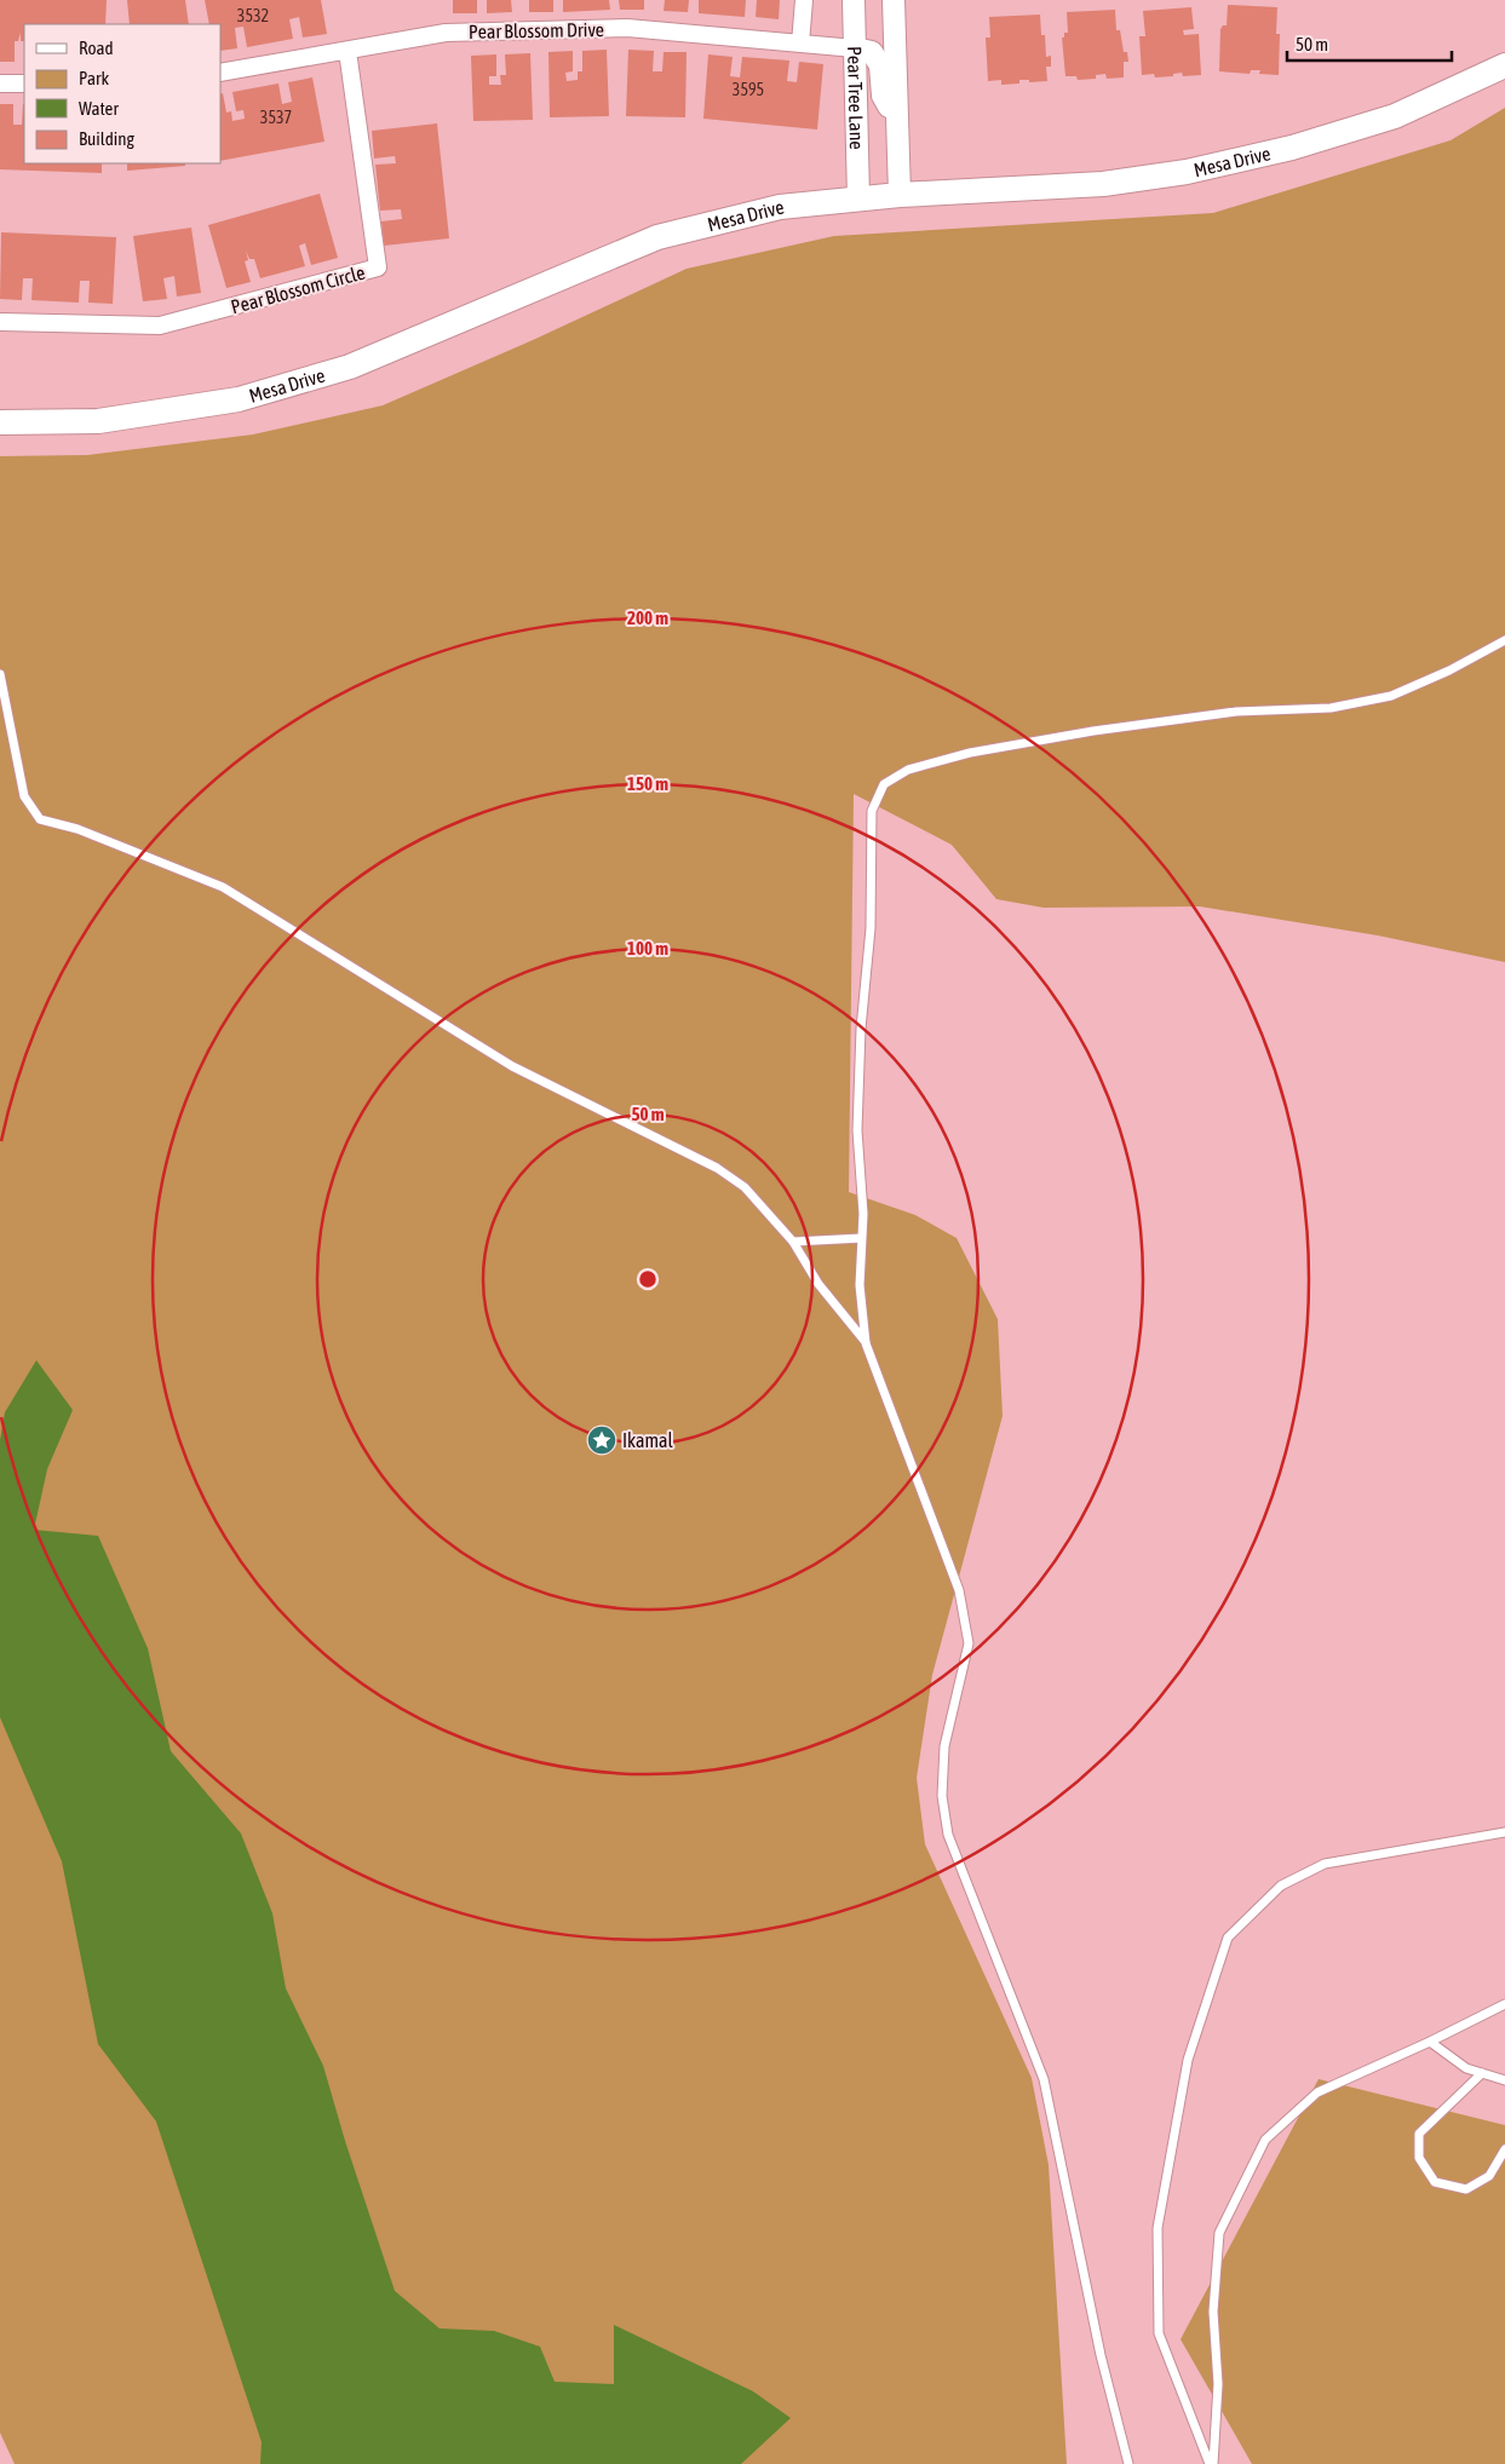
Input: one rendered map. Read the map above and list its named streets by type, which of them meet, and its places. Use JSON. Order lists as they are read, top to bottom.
{
  "streets": {
    "main road": ["Mesa Drive"],
    "street": ["Pear Blossom Drive", "Pear Tree Lane", "Pear Blossom Circle"]
  },
  "crossings": [
    ["Pear Blossom Drive", "Pear Tree Lane"],
    ["Pear Blossom Drive", "Pear Blossom Circle"],
    ["Pear Tree Lane", "Mesa Drive"]
  ],
  "places": {
    "place": ["Ikamal"]
  },
  "house_numbers": ["3532", "3595", "3537"],
  "legend": [
    "Road",
    "Park",
    "Water",
    "Building"
  ],
  "scale_bar": "50 m",
  "rings": [
    "200 m",
    "150 m",
    "100 m",
    "50 m"
  ]
}
